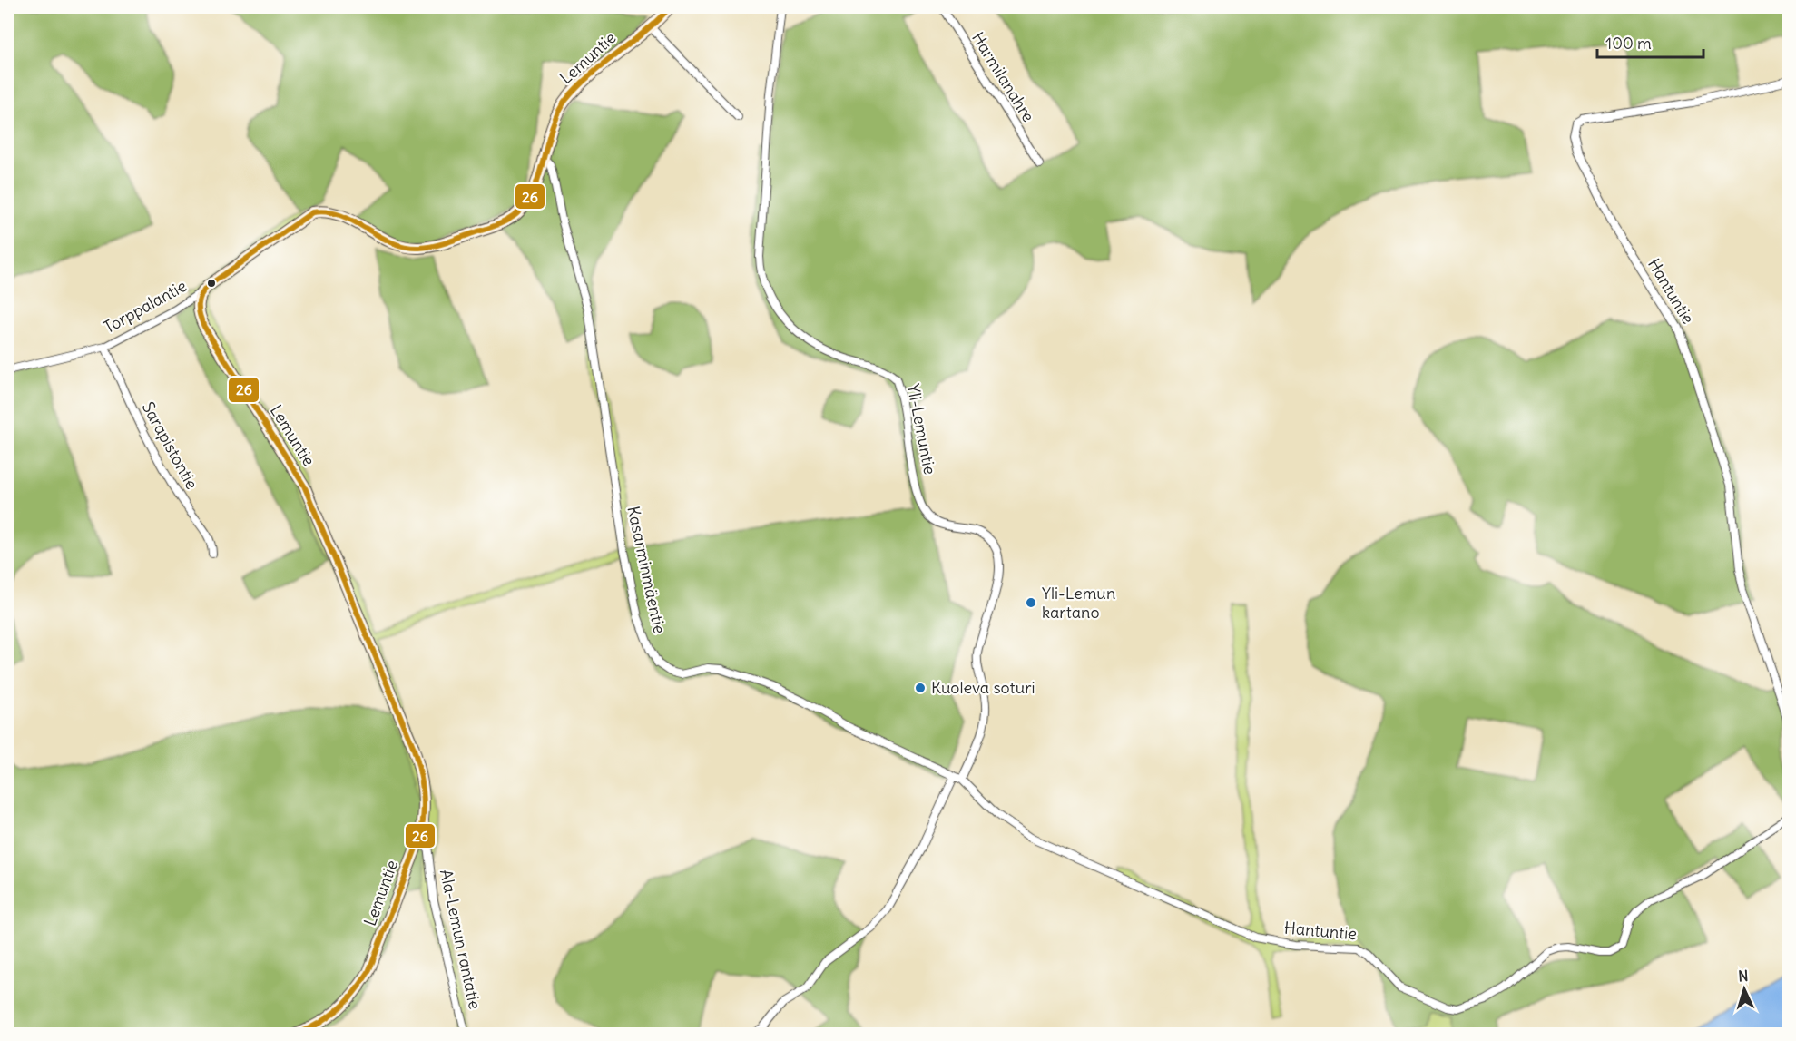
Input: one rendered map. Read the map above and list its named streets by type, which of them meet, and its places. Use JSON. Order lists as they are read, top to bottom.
{
  "streets": {
    "street": [
      "Lemuntie",
      "Harmilanahre",
      "Hantuntie",
      "Torppalantie",
      "Yli-Lemuntie",
      "Sarapistontie",
      "Kasarminmäentie",
      "Ala-Lemun rantatie"
    ]
  },
  "crossings": [
    ["Lemuntie", "Torppalantie"],
    ["Lemuntie", "Kasarminmäentie"],
    ["Lemuntie", "Ala-Lemun rantatie"],
    ["Hantuntie", "Yli-Lemuntie"],
    ["Hantuntie", "Kasarminmäentie"],
    ["Torppalantie", "Sarapistontie"],
    ["Yli-Lemuntie", "Kasarminmäentie"]
  ],
  "places": ["Yli-Lemun kartano", "Kuoleva soturi"],
  "lines": ["transit line 26"],
  "scale_bar": "100 m",
  "north": "top"
}
